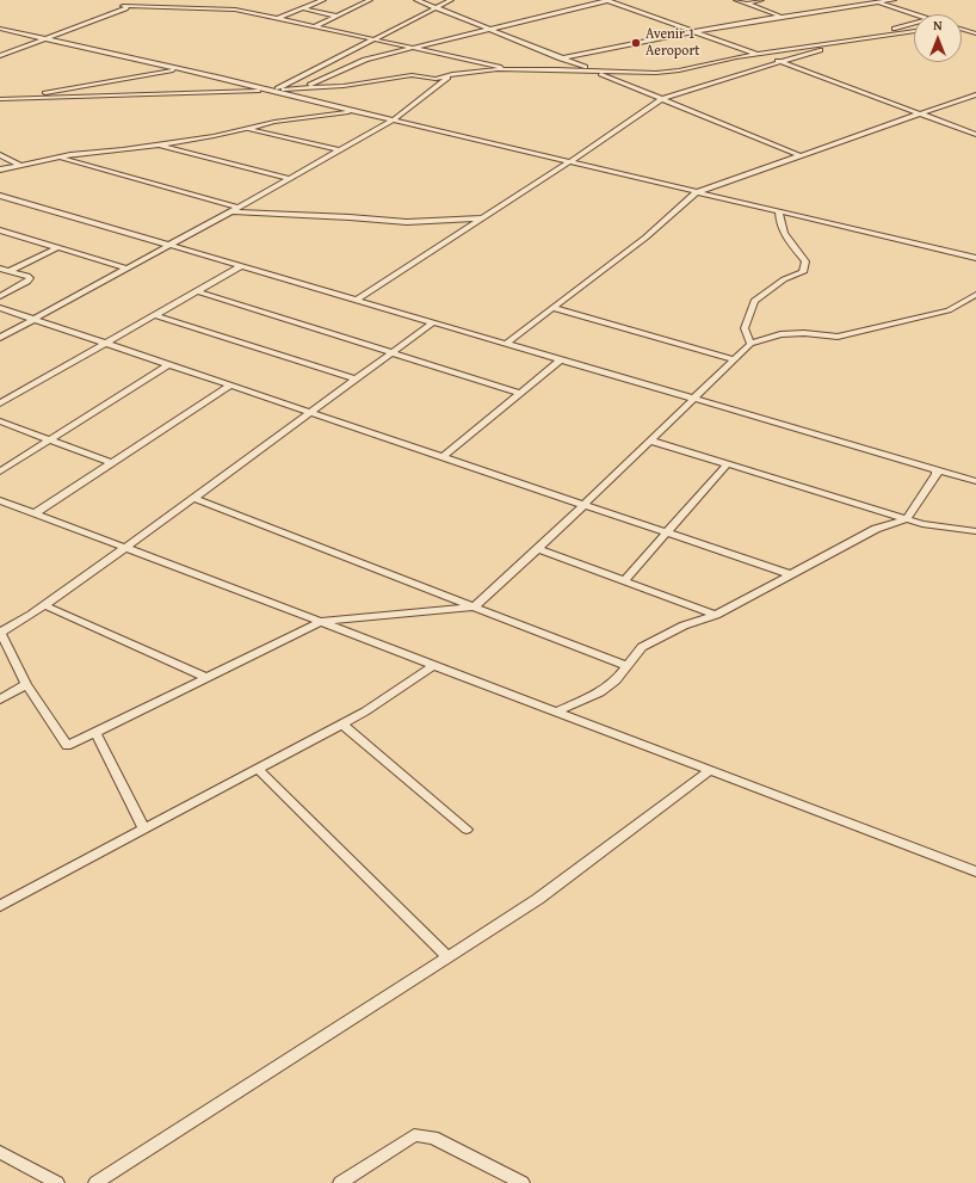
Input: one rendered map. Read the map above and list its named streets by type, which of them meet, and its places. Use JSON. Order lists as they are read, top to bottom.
{
  "places": ["Avenir 1 Aeroport"],
  "north": "top"
}
